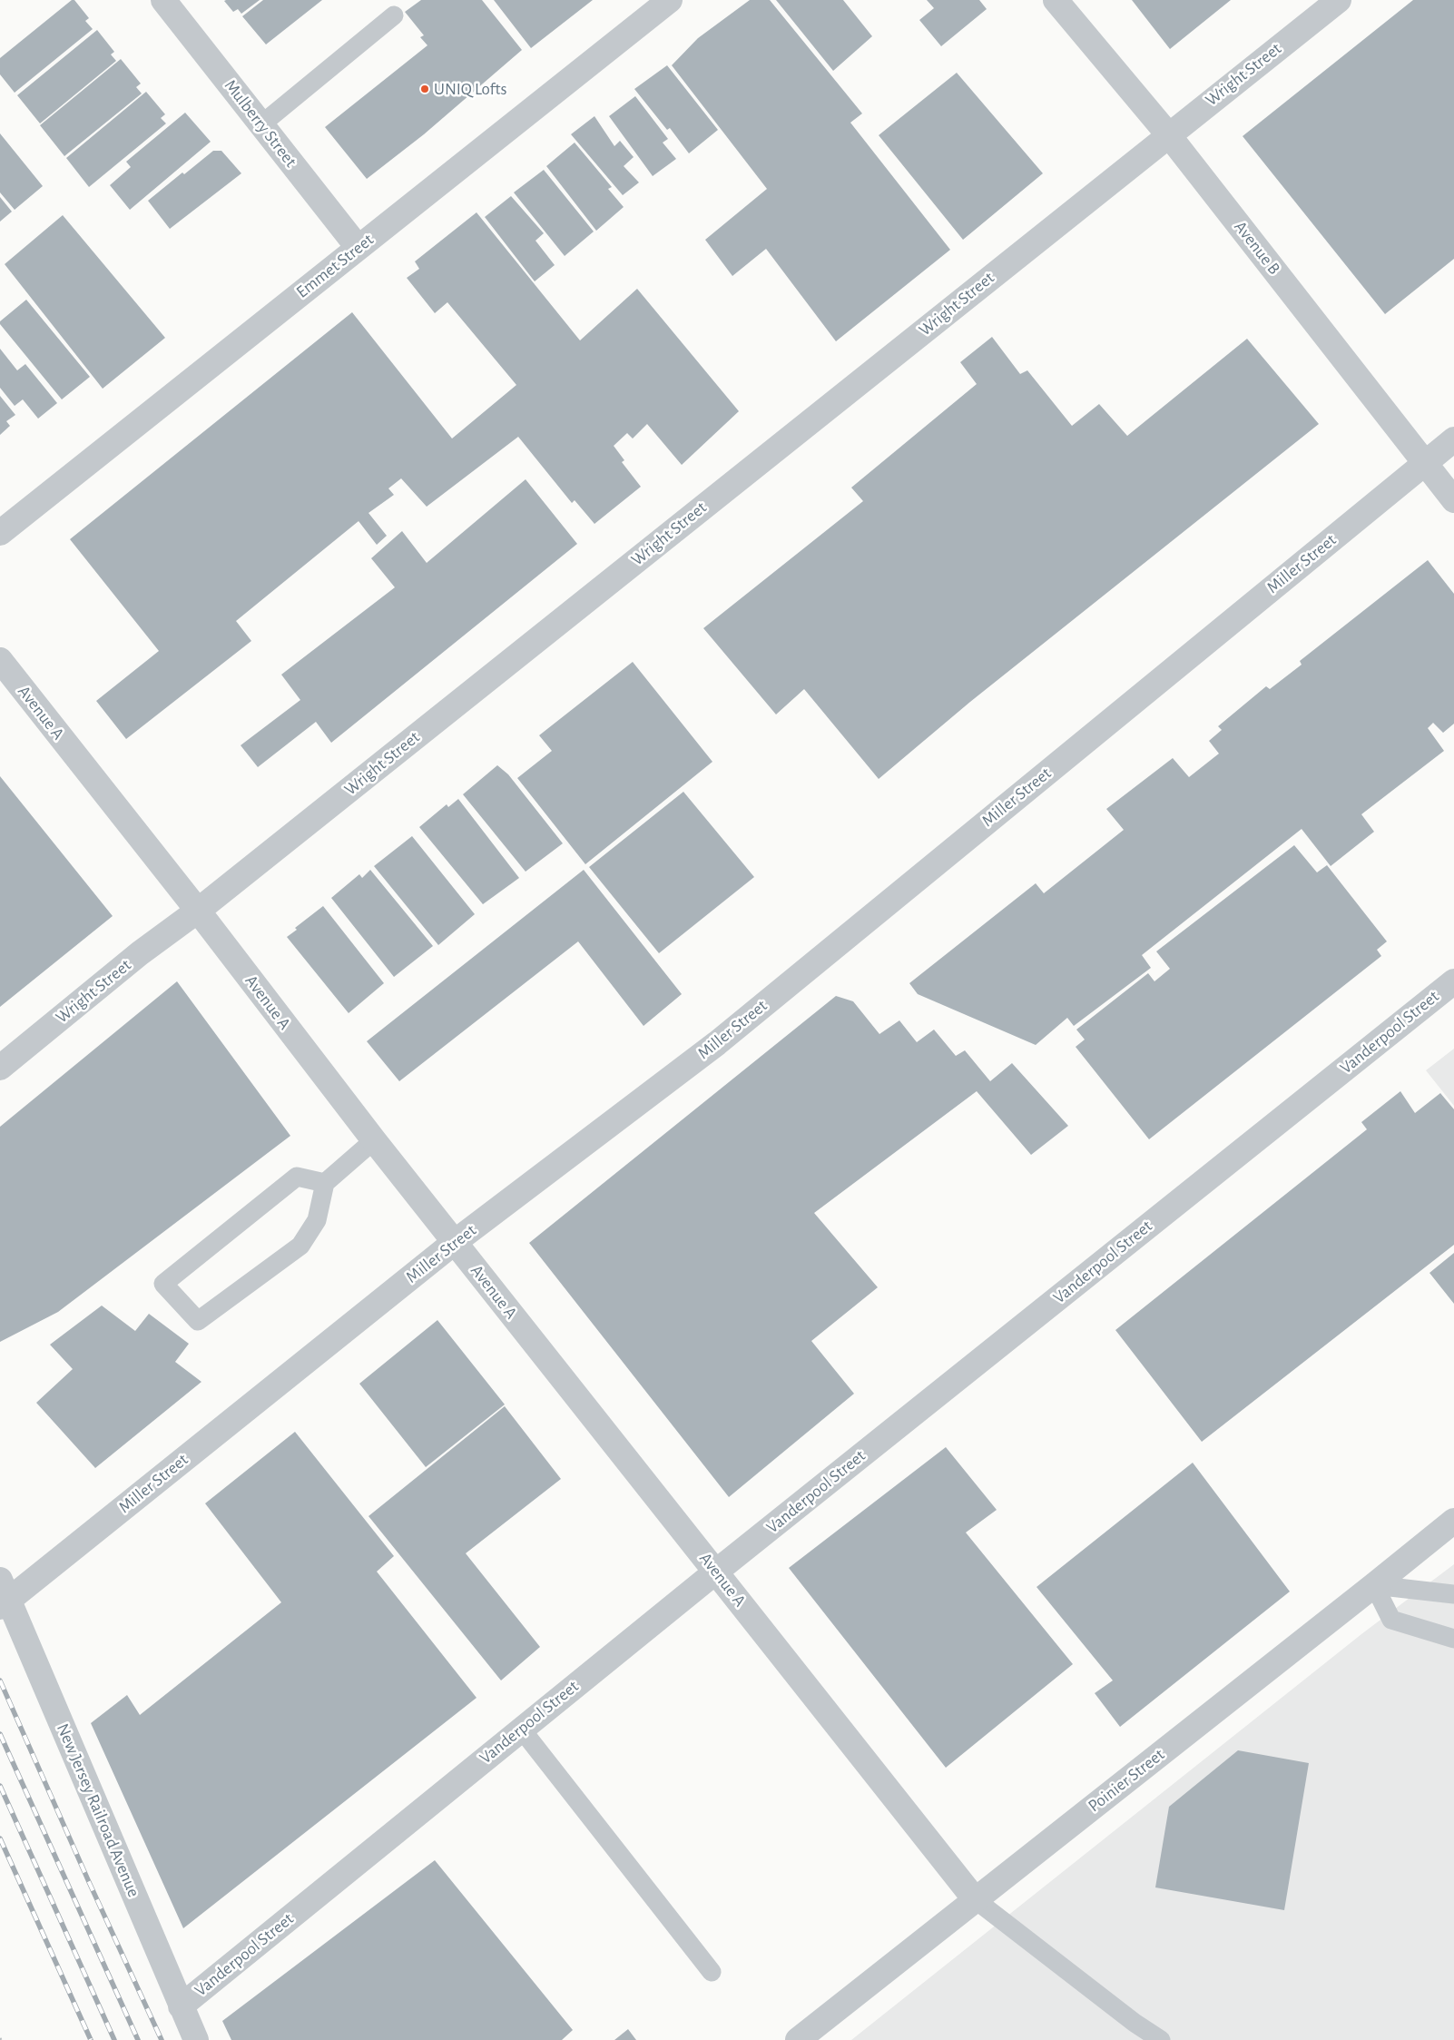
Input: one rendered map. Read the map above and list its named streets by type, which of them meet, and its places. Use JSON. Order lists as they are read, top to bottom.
{
  "streets": {
    "street": [
      "Wright Street",
      "Mulberry Street",
      "Avenue B",
      "Emmet Street",
      "Miller Street",
      "Avenue A",
      "Vanderpool Street",
      "Poinier Street",
      "New Jersey Railroad Avenue"
    ]
  },
  "crossings": [
    ["Wright Street", "Avenue B"],
    ["Wright Street", "Avenue A"],
    ["Mulberry Street", "Emmet Street"],
    ["Avenue B", "Miller Street"],
    ["Miller Street", "Avenue A"],
    ["Miller Street", "New Jersey Railroad Avenue"],
    ["Avenue A", "Vanderpool Street"],
    ["Avenue A", "Poinier Street"],
    ["Vanderpool Street", "New Jersey Railroad Avenue"]
  ],
  "places": ["UNIQ Lofts"]
}
